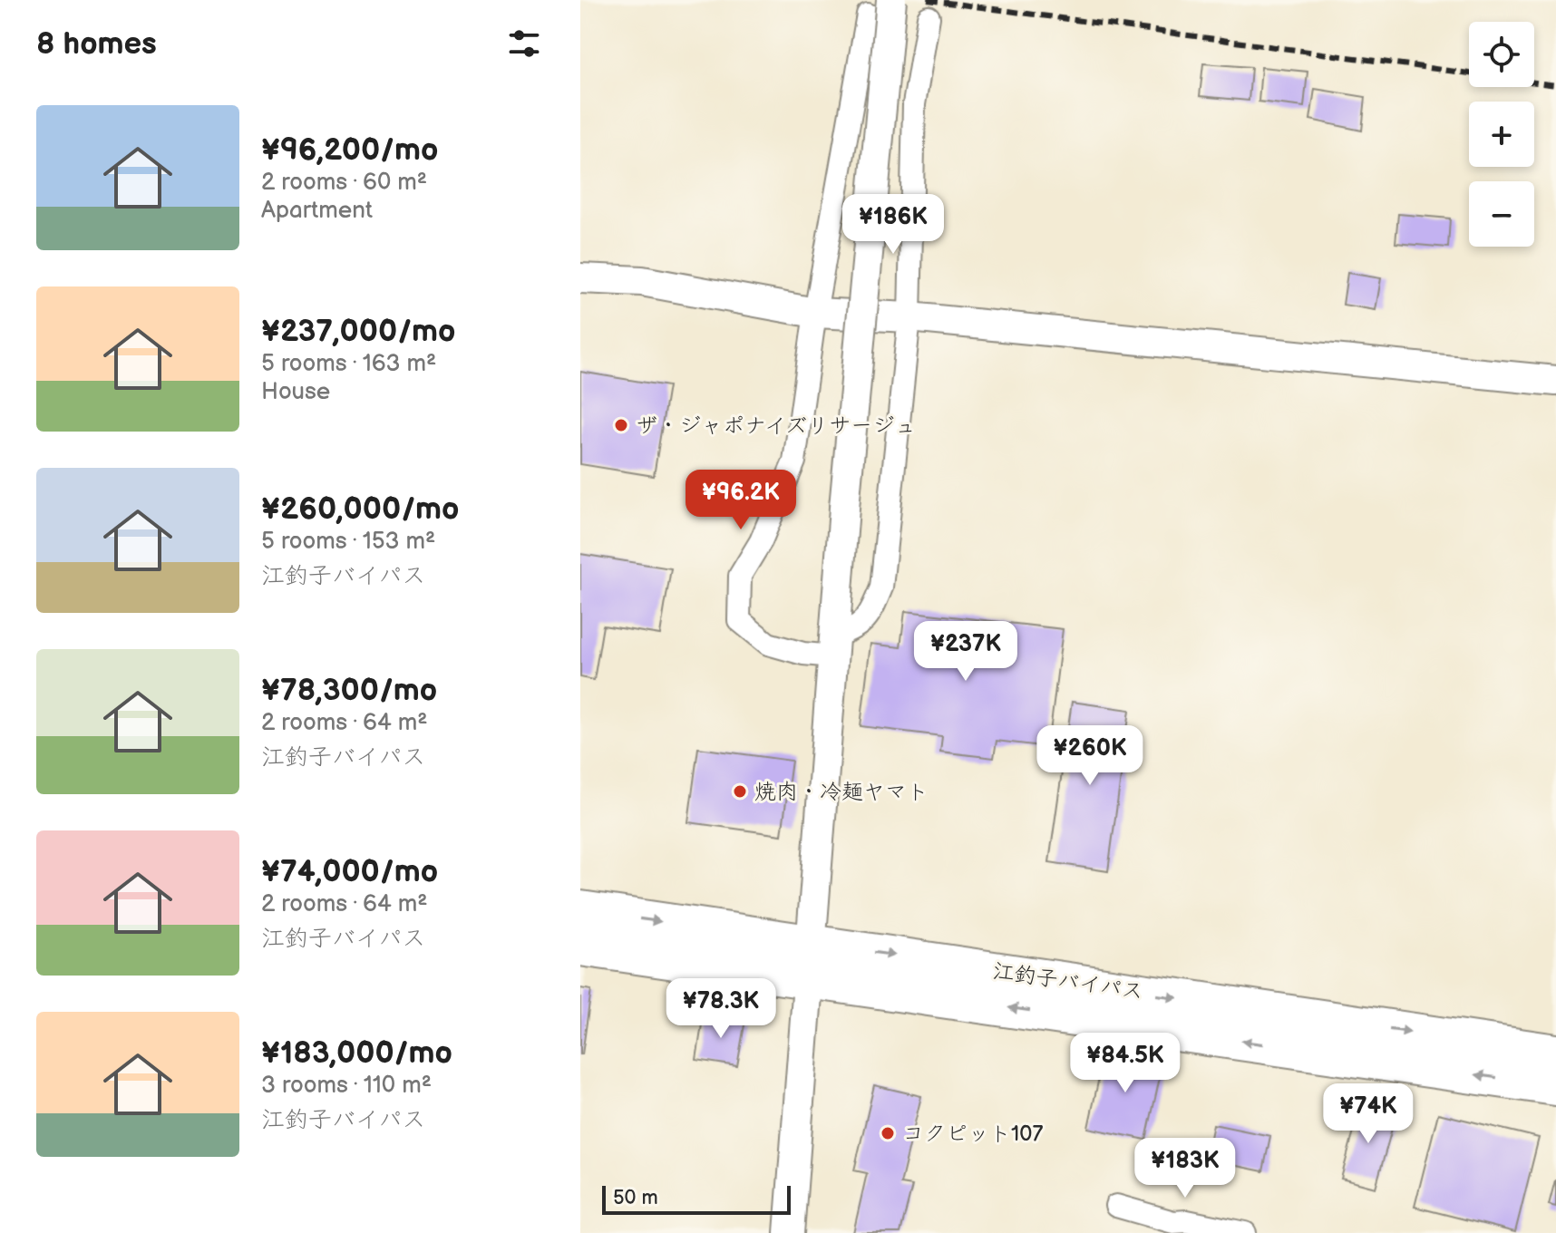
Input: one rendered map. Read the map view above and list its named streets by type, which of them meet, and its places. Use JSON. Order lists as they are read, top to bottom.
{
  "streets": {
    "highway": ["江釣子バイパス"]
  },
  "places": ["ザ・ジャポナイズリサージュ", "焼肉・冷麺ヤマト", "コクピット107"],
  "scale_bar": "50 m",
  "page": {
    "heading": "8 homes",
    "map_buttons": ["+", "−"],
    "list": [
      {
        "name": "¥96,200/mo",
        "note": "2 rooms · 60 m² · Apartment"
      },
      {
        "name": "¥237,000/mo",
        "note": "5 rooms · 163 m² · House"
      },
      {
        "name": "¥260,000/mo",
        "note": "5 rooms · 153 m² · 江釣子バイパス"
      },
      {
        "name": "¥78,300/mo",
        "note": "2 rooms · 64 m² · 江釣子バイパス"
      },
      {
        "name": "¥74,000/mo",
        "note": "2 rooms · 64 m² · 江釣子バイパス"
      },
      {
        "name": "¥183,000/mo",
        "note": "3 rooms · 110 m² · 江釣子バイパス"
      }
    ],
    "price": [
      "¥186K",
      "¥96.2K",
      "¥237K",
      "¥260K",
      "¥78.3K",
      "¥84.5K",
      "¥74K",
      "¥183K"
    ],
    "scale": "50 m"
  }
}
